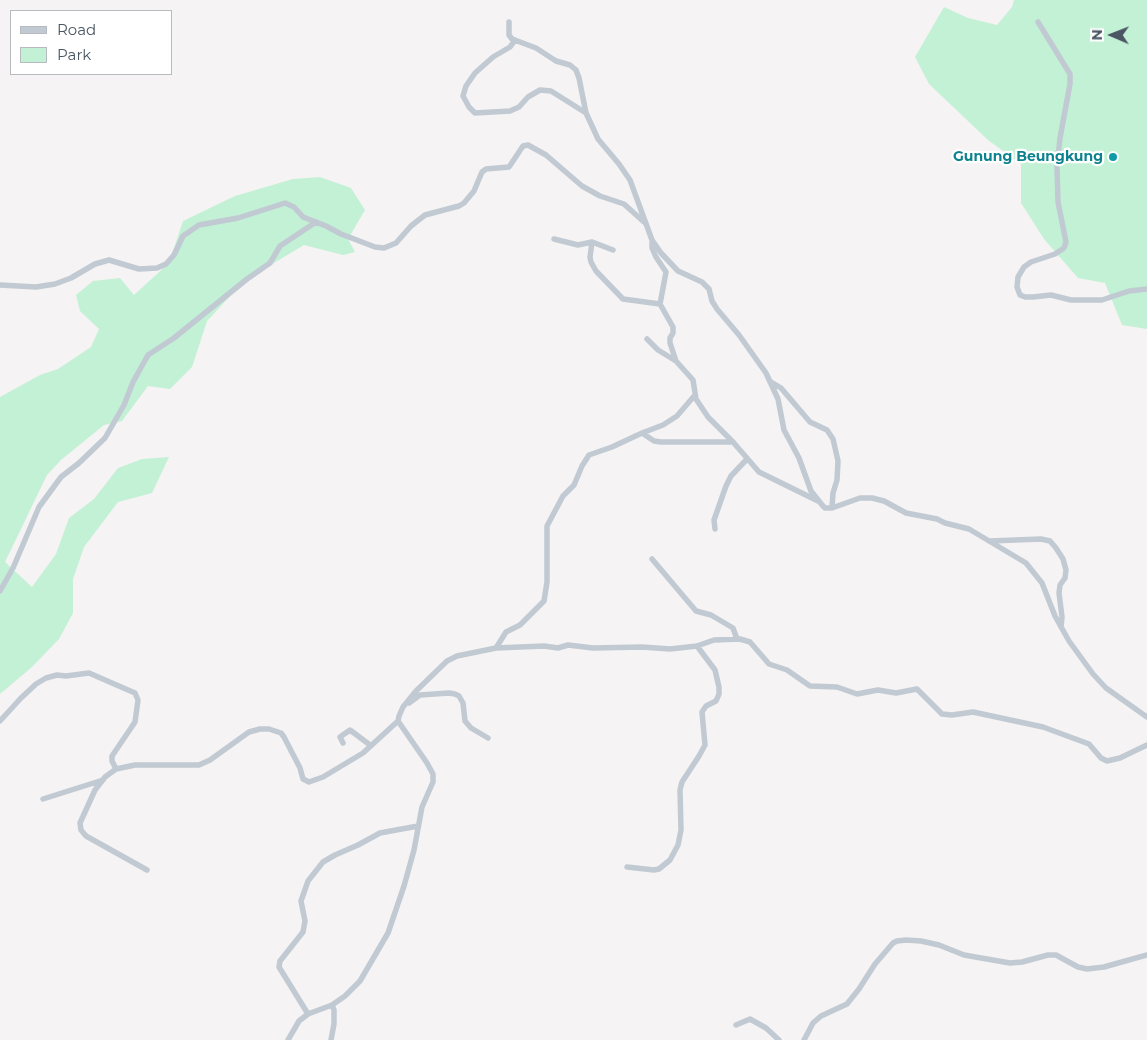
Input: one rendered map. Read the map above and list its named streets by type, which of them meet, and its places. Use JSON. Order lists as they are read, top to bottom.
{
  "places": ["Gunung Beungkung"],
  "legend": ["Road", "Park"],
  "north": "left"
}
